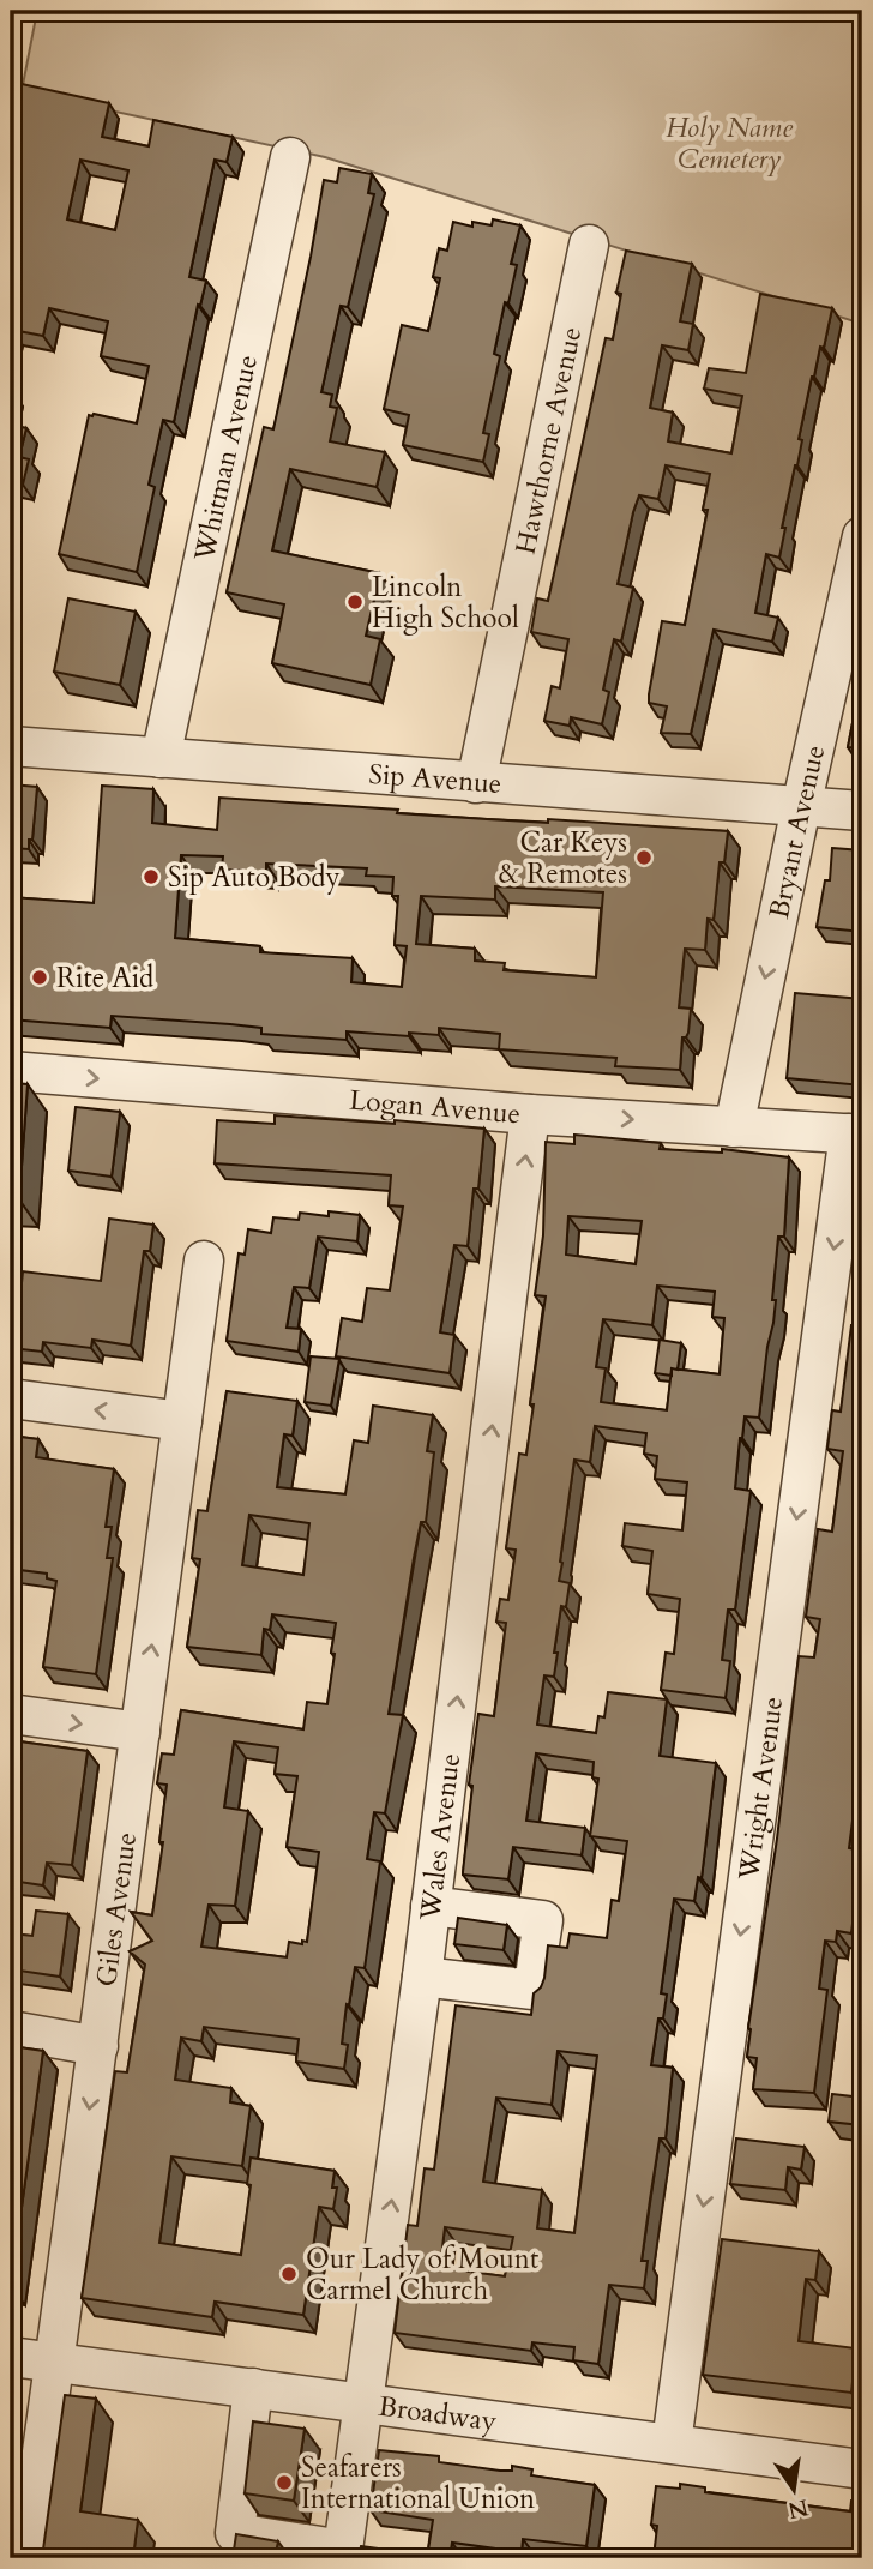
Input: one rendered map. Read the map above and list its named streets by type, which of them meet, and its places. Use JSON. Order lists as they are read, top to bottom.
{
  "streets": {
    "street": [
      "Hawthorne Avenue",
      "Whitman Avenue",
      "Sip Avenue",
      "Bryant Avenue",
      "Logan Avenue",
      "Wright Avenue",
      "Wales Avenue",
      "Giles Avenue",
      "Broadway"
    ]
  },
  "crossings": [
    ["Hawthorne Avenue", "Sip Avenue"],
    ["Whitman Avenue", "Sip Avenue"],
    ["Sip Avenue", "Bryant Avenue"],
    ["Bryant Avenue", "Logan Avenue"],
    ["Logan Avenue", "Wright Avenue"],
    ["Logan Avenue", "Wales Avenue"],
    ["Wright Avenue", "Broadway"],
    ["Wales Avenue", "Broadway"],
    ["Giles Avenue", "Broadway"]
  ],
  "one_way": [
    "Bryant Avenue",
    "Logan Avenue",
    "Wright Avenue",
    "Wales Avenue"
  ],
  "parks": ["Holy Name Cemetery"],
  "places": [
    "Lincoln High School",
    "Car Keys & Remotes",
    "Sip Auto Body",
    "Rite Aid",
    "Our Lady of Mount Carmel Church",
    "Seafarers International Union"
  ],
  "north": "bottom"
}
